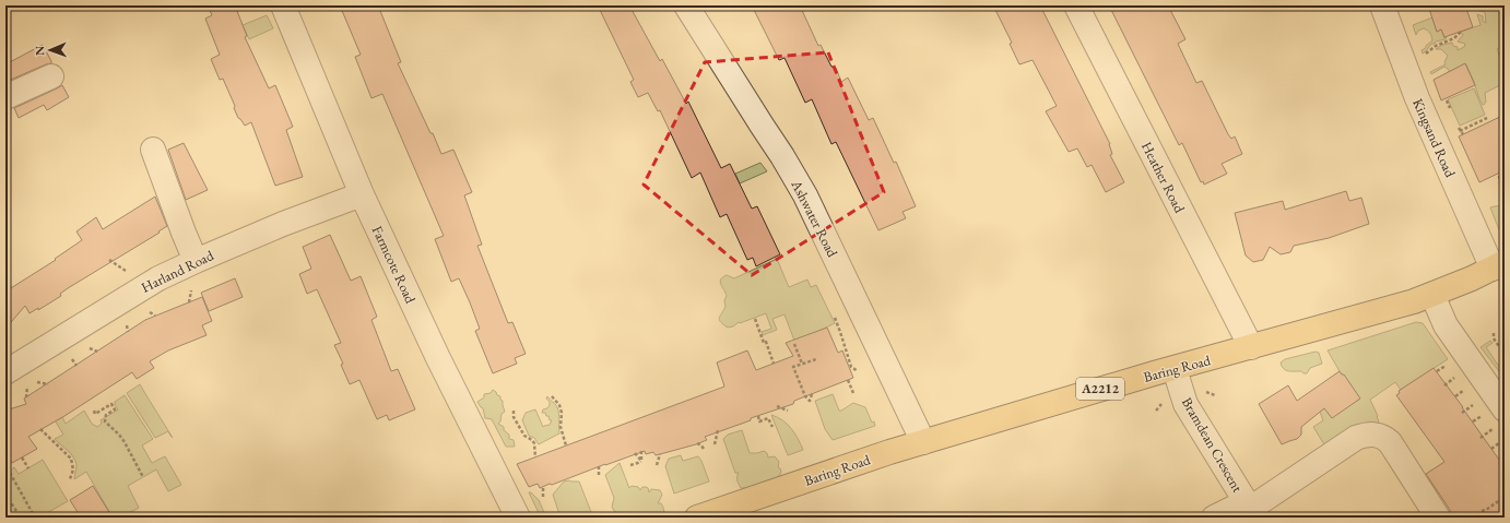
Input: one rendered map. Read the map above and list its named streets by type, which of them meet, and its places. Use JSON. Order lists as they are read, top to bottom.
{
  "streets": {
    "main road": ["Baring Road", "A2212"],
    "street": [
      "Kingsand Road",
      "Heather Road",
      "Ashwater Road",
      "Farmcote Road",
      "Harland Road",
      "Bramdean Crescent"
    ]
  },
  "crossings": [
    ["Kingsand Road", "Baring Road"],
    ["Heather Road", "Baring Road"],
    ["Ashwater Road", "Baring Road"],
    ["Farmcote Road", "Harland Road"],
    ["Baring Road", "Bramdean Crescent"]
  ],
  "north": "left"
}
